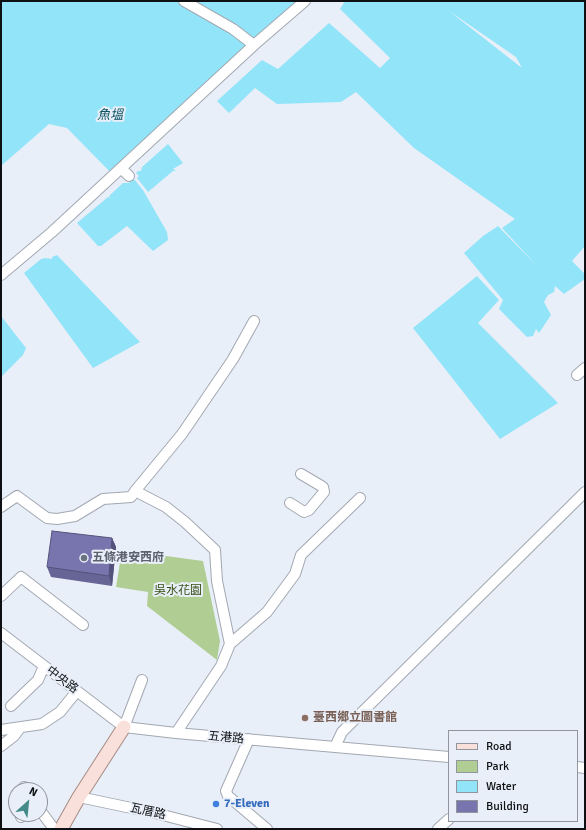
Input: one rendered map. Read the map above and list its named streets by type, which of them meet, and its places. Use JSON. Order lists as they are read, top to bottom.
{
  "streets": {
    "street": ["中央路", "五港路", "瓦厝路"]
  },
  "crossings": [
    ["中央路", "五港路"]
  ],
  "water": ["魚塭"],
  "parks": ["吳水花園"],
  "places": ["五條港安西府", "臺西鄉立圖書館", "7-Eleven"],
  "legend": [
    "Road",
    "Park",
    "Water",
    "Building"
  ],
  "north": "top right"
}
